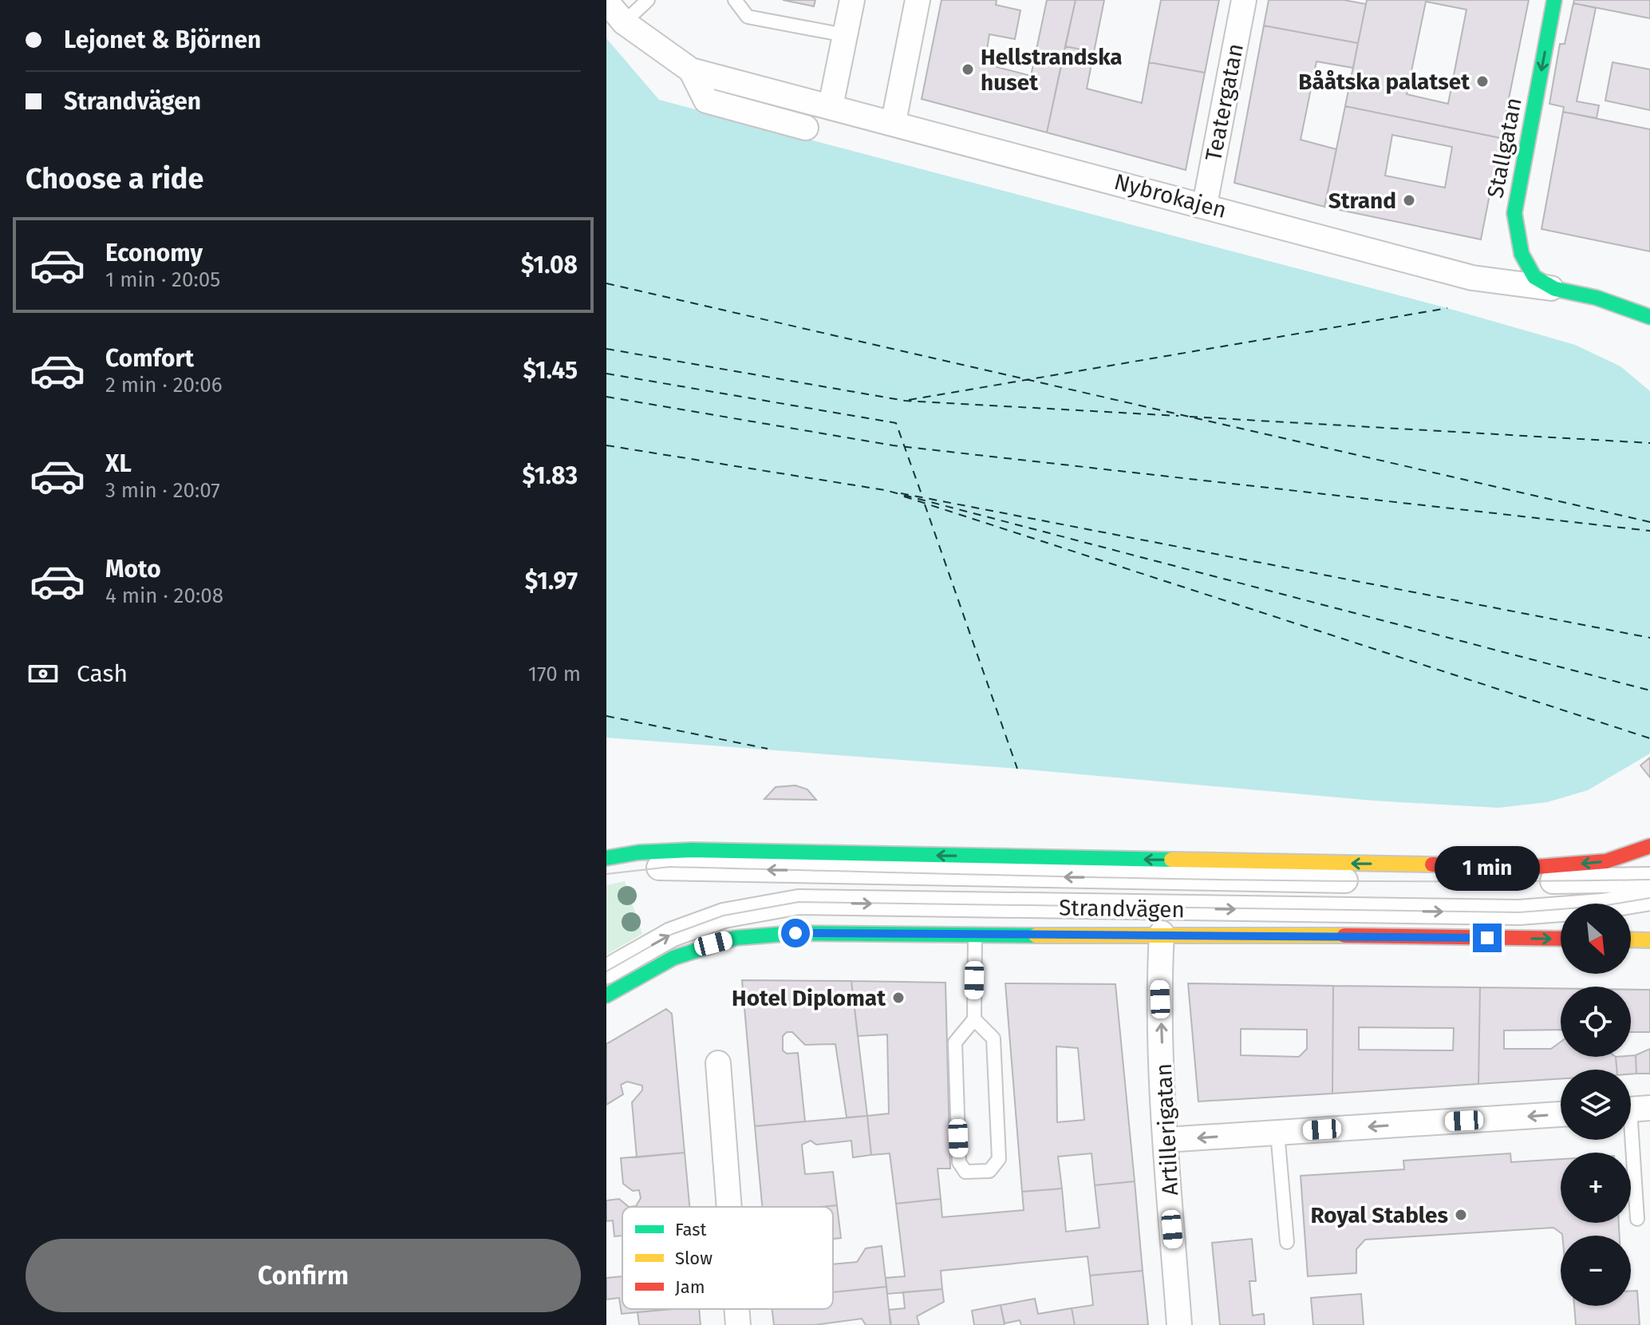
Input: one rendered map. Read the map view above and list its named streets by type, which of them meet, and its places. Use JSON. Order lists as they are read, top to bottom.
{
  "streets": {
    "street": [
      "Teatergatan",
      "Stallgatan",
      "Nybrokajen",
      "Strandvägen",
      "Artillerigatan"
    ]
  },
  "crossings": [
    ["Teatergatan", "Nybrokajen"],
    ["Stallgatan", "Nybrokajen"],
    ["Strandvägen", "Artillerigatan"]
  ],
  "one_way": ["Stallgatan", "Artillerigatan"],
  "places": [
    "Hellstrandska huset",
    "Bååtska palatset",
    "Strand",
    "Hotel Diplomat",
    "Royal Stables"
  ],
  "legend": ["Fast", "Slow", "Jam"],
  "north": "bottom right",
  "page": {
    "banner": ["Lejonet & Björnen", "Strandvägen"],
    "heading": "Choose a ride",
    "list": [
      {
        "name": "Economy",
        "note": "1 min · 20:05",
        "value": "$1.08"
      },
      {
        "name": "Comfort",
        "note": "2 min · 20:06",
        "value": "$1.45"
      },
      {
        "name": "XL",
        "note": "3 min · 20:07",
        "value": "$1.83"
      },
      {
        "name": "Moto",
        "note": "4 min · 20:08",
        "value": "$1.97"
      }
    ],
    "pay": ["Cash", "170 m"],
    "bubble": "1 min",
    "map_buttons": ["+", "−"],
    "buttons": "Confirm"
  }
}
